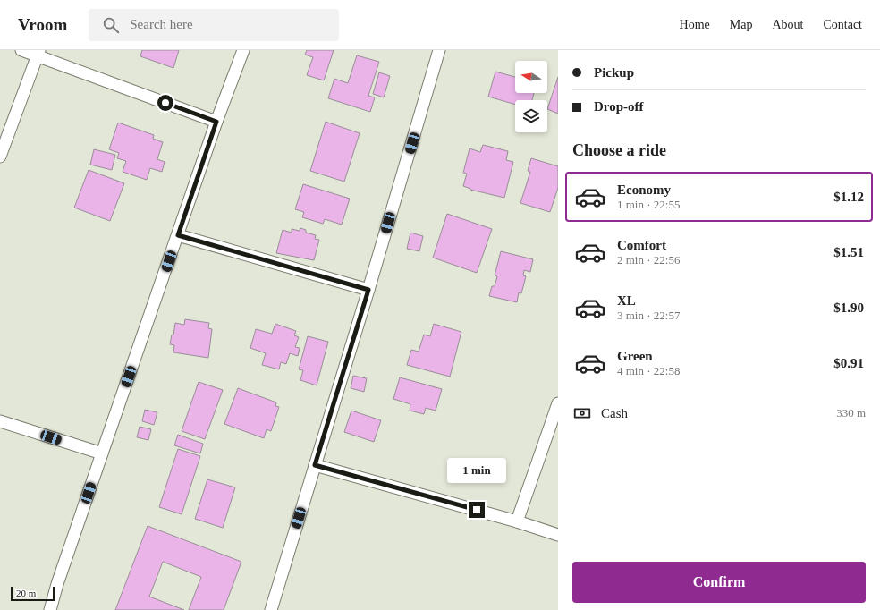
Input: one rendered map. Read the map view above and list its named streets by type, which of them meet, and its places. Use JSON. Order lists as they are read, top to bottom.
{
  "scale_bar": "20 m",
  "north": "left",
  "page": {
    "header": "Vroom",
    "search": "Search here",
    "nav": [
      "Home",
      "Map",
      "About",
      "Contact"
    ],
    "banner": ["Pickup", "Drop-off"],
    "heading": "Choose a ride",
    "list": [
      {
        "name": "Economy",
        "note": "1 min · 22:55",
        "value": "$1.12"
      },
      {
        "name": "Comfort",
        "note": "2 min · 22:56",
        "value": "$1.51"
      },
      {
        "name": "XL",
        "note": "3 min · 22:57",
        "value": "$1.90"
      },
      {
        "name": "Green",
        "note": "4 min · 22:58",
        "value": "$0.91"
      }
    ],
    "pay": ["Cash", "330 m"],
    "bubble": "1 min",
    "buttons": "Confirm",
    "scale": "20 m"
  }
}
